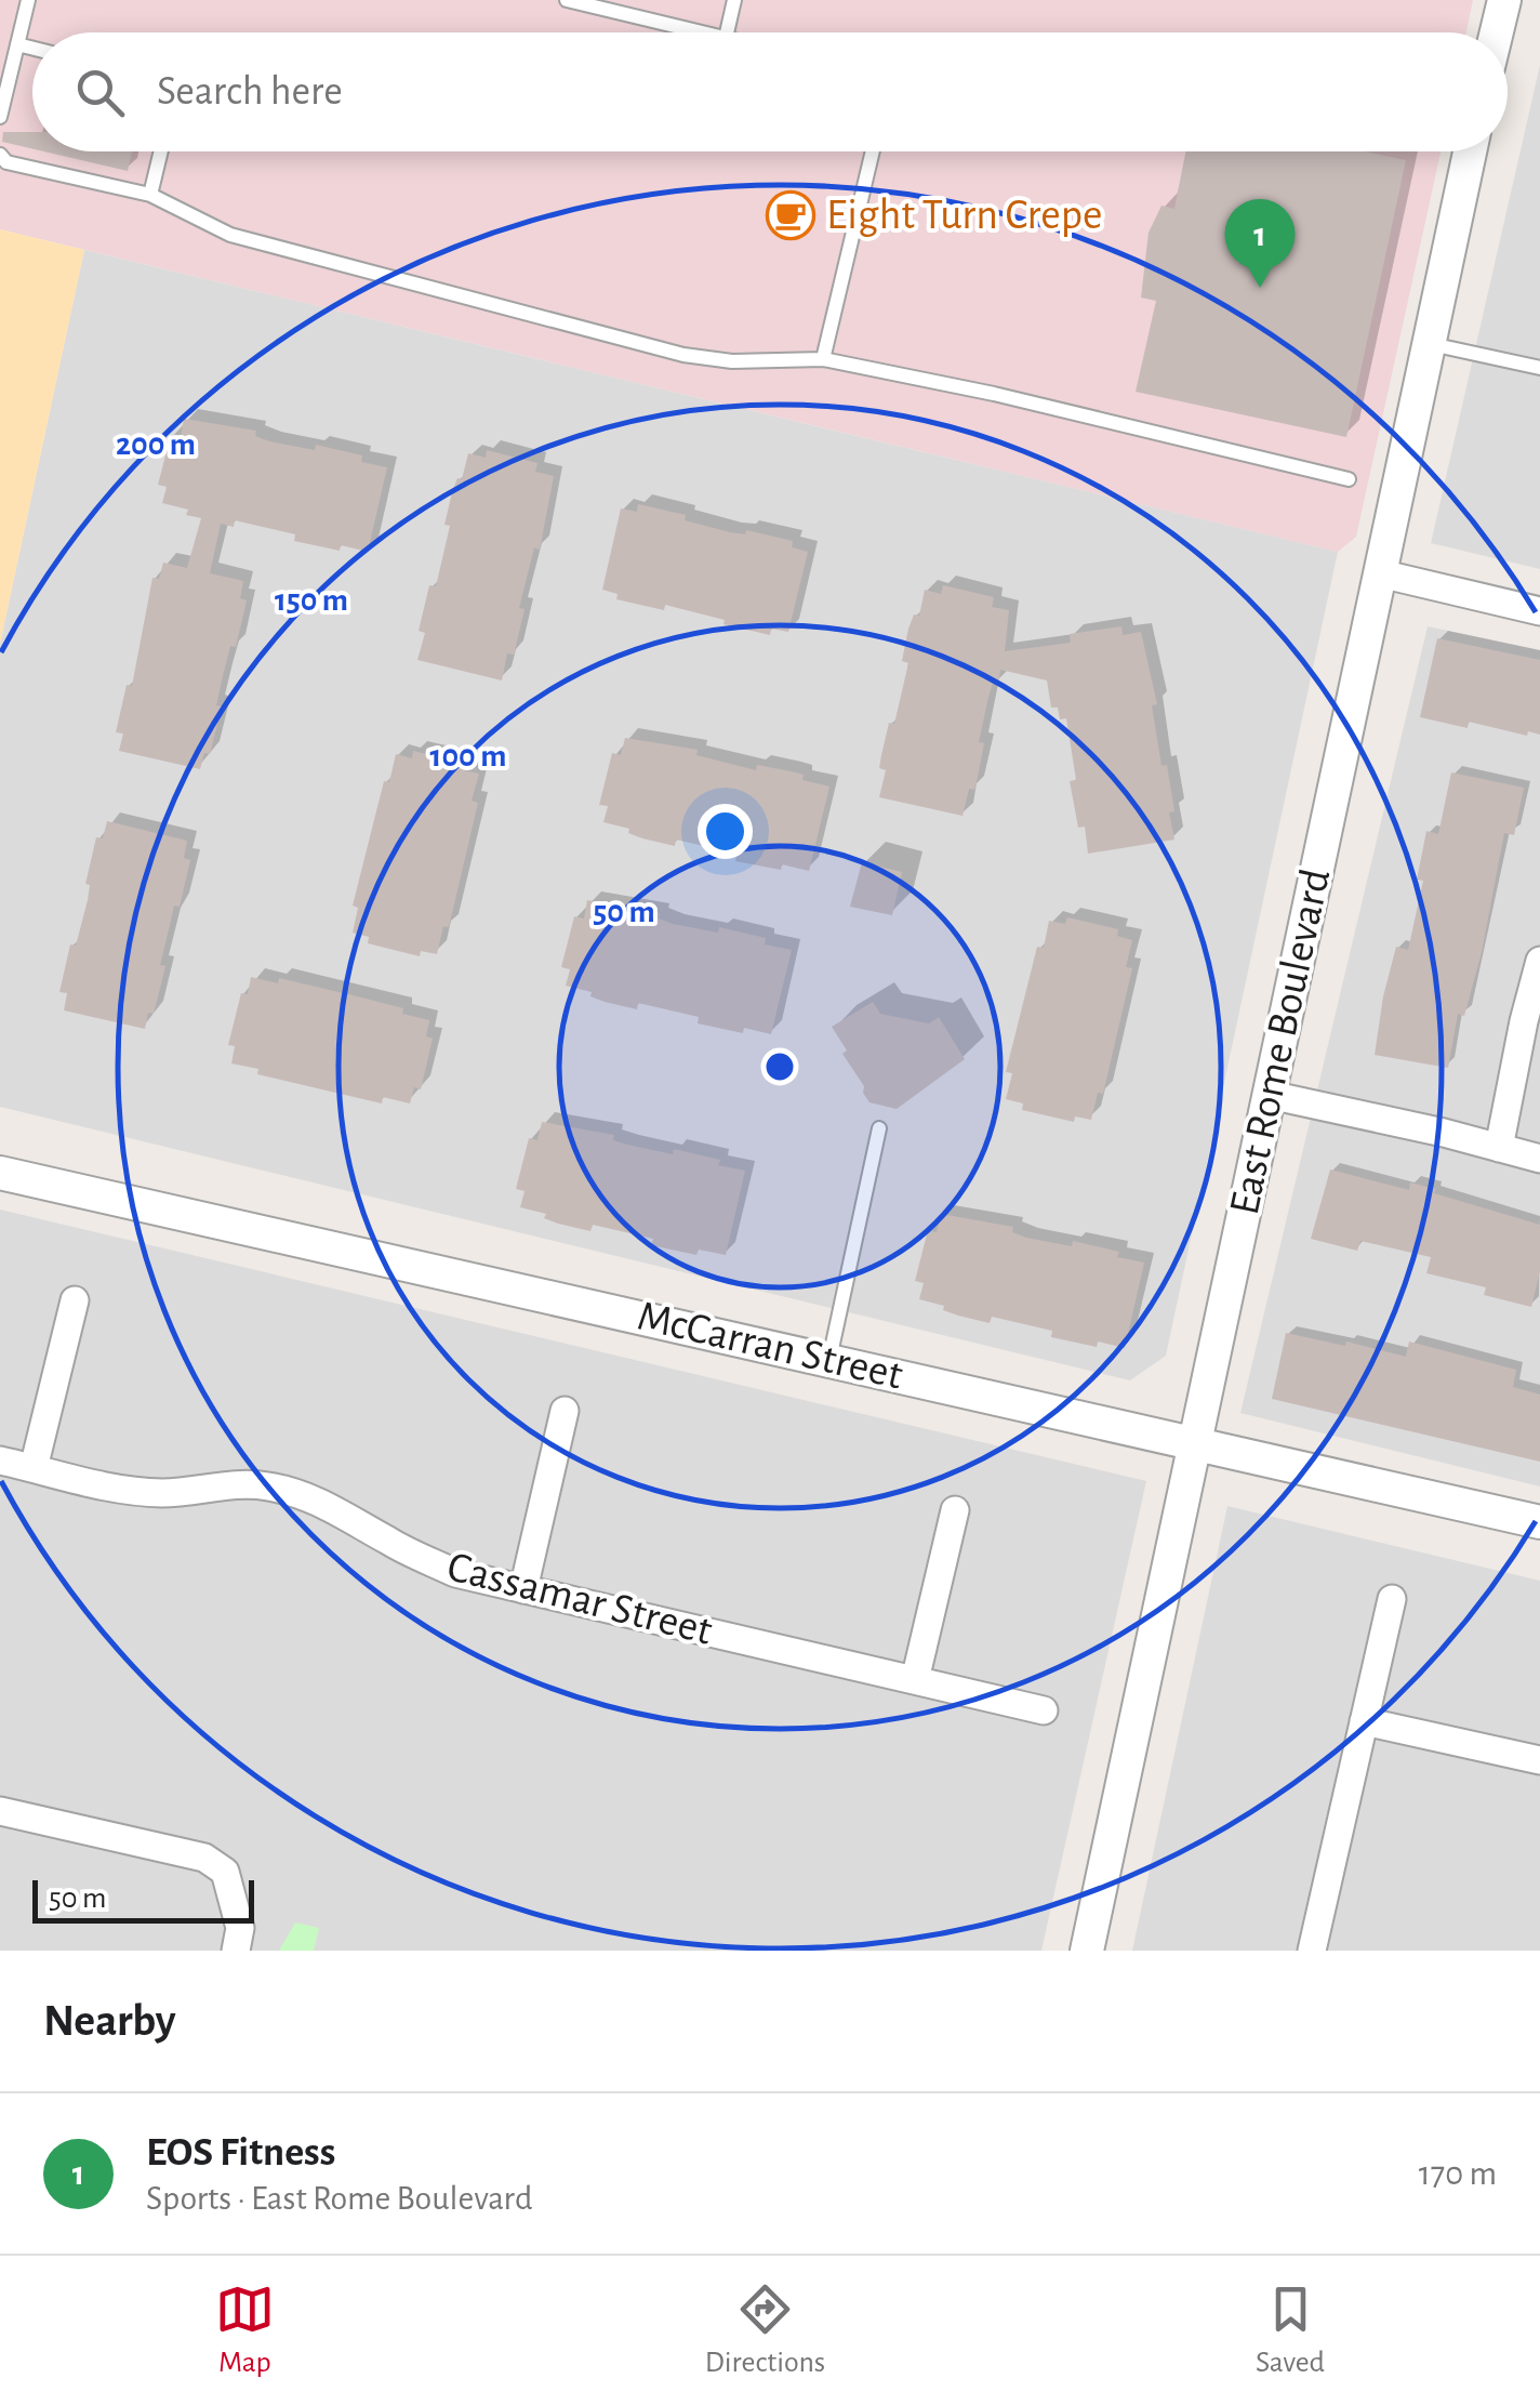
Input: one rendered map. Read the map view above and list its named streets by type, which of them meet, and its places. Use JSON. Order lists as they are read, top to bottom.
{
  "streets": {
    "street": ["East Rome Boulevard", "McCarran Street", "Cassamar Street"]
  },
  "crossings": [
    ["East Rome Boulevard", "McCarran Street"]
  ],
  "places": {
    "cafe": ["Eight Turn Crepe"]
  },
  "scale_bar": "50 m",
  "page": {
    "search": "Search here",
    "pins": "1",
    "scale": "50 m",
    "heading": "Nearby",
    "list": [
      {
        "mark": "1",
        "name": "EOS Fitness",
        "note": "Sports · East Rome Boulevard",
        "value": "170 m"
      }
    ],
    "nav": ["Map", "Directions", "Saved"]
  },
  "rings": [
    "200 m",
    "150 m",
    "100 m",
    "50 m"
  ]
}
